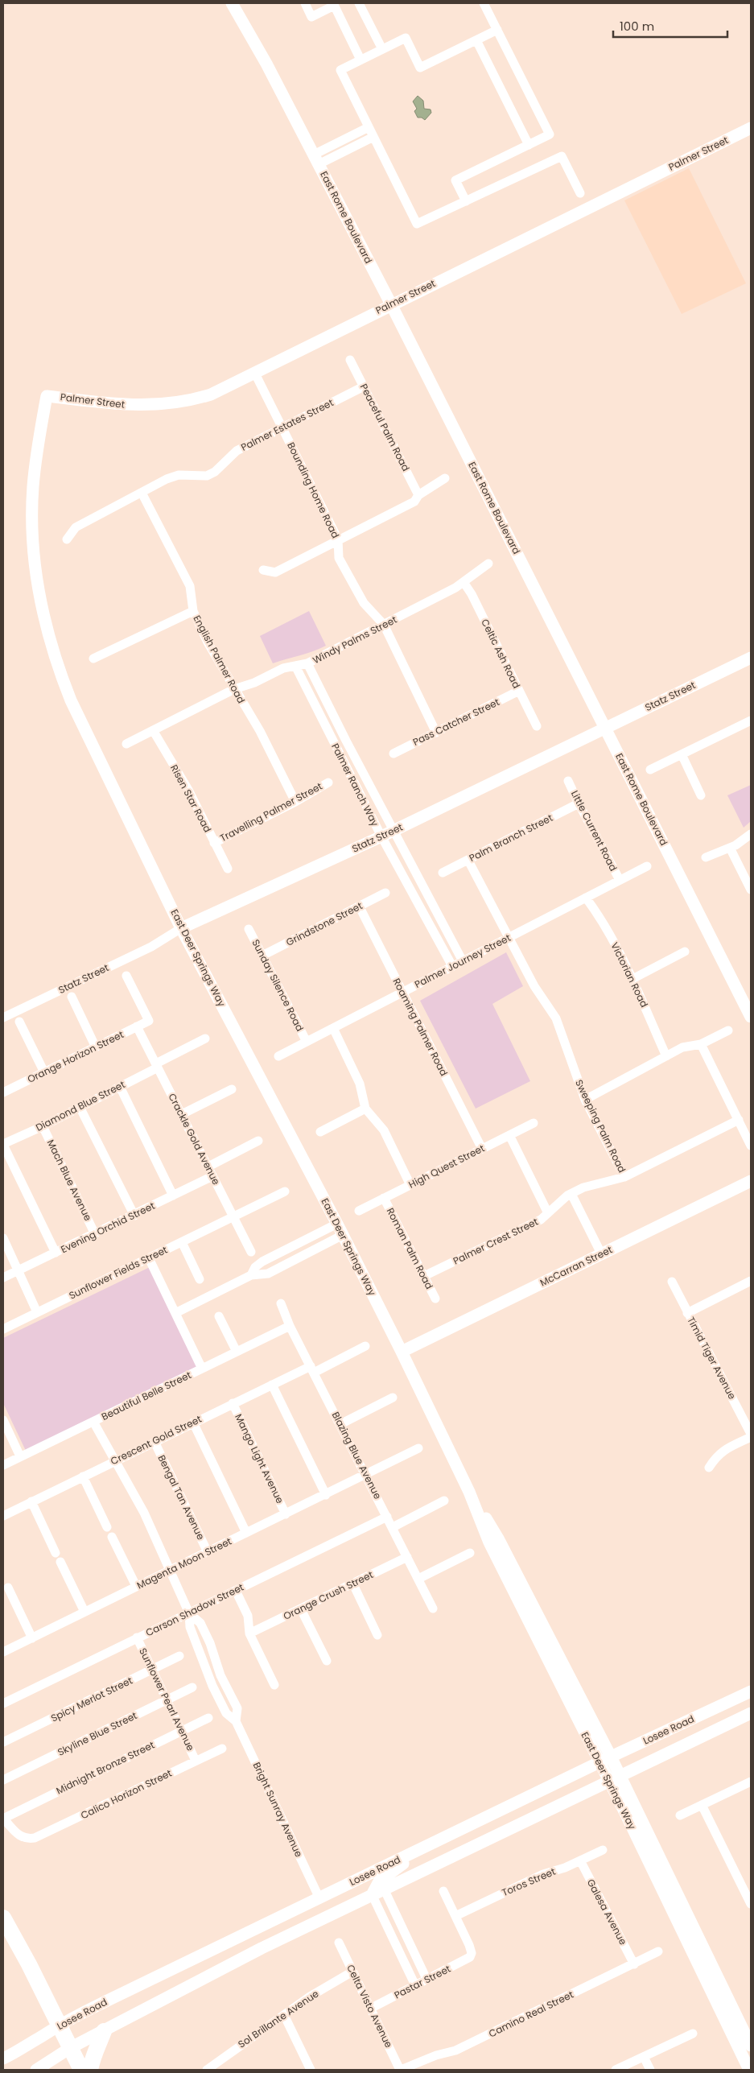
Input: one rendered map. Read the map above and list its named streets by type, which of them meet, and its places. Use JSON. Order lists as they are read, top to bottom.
{
  "streets": {
    "street": [
      "Palmer Street",
      "East Rome Boulevard",
      "Palmer Estates Street",
      "Peaceful Palm Road",
      "Bounding Home Road",
      "Windy Palms Street",
      "Celtic Ash Road",
      "English Palmer Road",
      "Statz Street",
      "Pass Catcher Street",
      "Palmer Ranch Way",
      "Risen Star Road",
      "Travelling Palmer Street",
      "Little Current Road",
      "Palm Branch Street",
      "Grindstone Street",
      "East Deer Springs Way",
      "Palmer Journey Street",
      "Victorian Road",
      "Sunday Silence Road",
      "Roaming Palmer Road",
      "Orange Horizon Street",
      "Diamond Blue Street",
      "Sweeping Palm Road",
      "Crackle Gold Avenue",
      "High Quest Street",
      "Mach Blue Avenue",
      "Evening Orchid Street",
      "Palmer Crest Street",
      "Roman Palm Road",
      "McCarran Street",
      "Sunflower Fields Street",
      "Timid Tiger Avenue",
      "Beautiful Belle Street",
      "Crescent Gold Street",
      "Blazing Blue Avenue",
      "Mango Light Avenue",
      "Bengal Tan Avenue",
      "Magenta Moon Street",
      "Orange Crush Street",
      "Carson Shadow Street",
      "Spicy Merlot Street",
      "Sunflower Pearl Avenue",
      "Losee Road",
      "Skyline Blue Street",
      "Midnight Bronze Street",
      "Calico Horizon Street",
      "Bright Sunray Avenue",
      "Toros Street",
      "Galesa Avenue",
      "Pastar Street",
      "Celta Visto Avenue",
      "Camino Real Street",
      "Sol Brillante Avenue"
    ]
  },
  "crossings": [
    ["Palmer Street", "East Rome Boulevard"],
    ["Palmer Street", "Bounding Home Road"],
    ["Palmer Street", "East Deer Springs Way"],
    ["East Rome Boulevard", "Statz Street"],
    ["Palmer Estates Street", "Peaceful Palm Road"],
    ["Palmer Estates Street", "Bounding Home Road"],
    ["Palmer Estates Street", "English Palmer Road"],
    ["Bounding Home Road", "Windy Palms Street"],
    ["Bounding Home Road", "Pass Catcher Street"],
    ["Windy Palms Street", "Celtic Ash Road"],
    ["Windy Palms Street", "English Palmer Road"],
    ["Windy Palms Street", "Palmer Ranch Way"],
    ["Windy Palms Street", "Risen Star Road"],
    ["Celtic Ash Road", "Pass Catcher Street"],
    ["English Palmer Road", "Travelling Palmer Street"],
    ["Statz Street", "Palmer Ranch Way"],
    ["Statz Street", "East Deer Springs Way"],
    ["Palmer Ranch Way", "Palmer Journey Street"],
    ["Risen Star Road", "Travelling Palmer Street"],
    ["Little Current Road", "Palm Branch Street"],
    ["Little Current Road", "Palmer Journey Street"],
    ["Palm Branch Street", "Sweeping Palm Road"],
    ["Grindstone Street", "Sunday Silence Road"],
    ["Grindstone Street", "Roaming Palmer Road"],
    ["East Deer Springs Way", "McCarran Street"],
    ["East Deer Springs Way", "Losee Road"],
    ["Palmer Journey Street", "Victorian Road"],
    ["Palmer Journey Street", "Sunday Silence Road"],
    ["Palmer Journey Street", "Roaming Palmer Road"],
    ["Palmer Journey Street", "Sweeping Palm Road"],
    ["Roaming Palmer Road", "High Quest Street"],
    ["Orange Horizon Street", "Crackle Gold Avenue"],
    ["Diamond Blue Street", "Crackle Gold Avenue"],
    ["Diamond Blue Street", "Mach Blue Avenue"],
    ["Sweeping Palm Road", "Palmer Crest Street"],
    ["Crackle Gold Avenue", "Evening Orchid Street"],
    ["Crackle Gold Avenue", "Sunflower Fields Street"],
    ["High Quest Street", "Roman Palm Road"],
    ["Mach Blue Avenue", "Evening Orchid Street"],
    ["Palmer Crest Street", "Roman Palm Road"],
    ["Beautiful Belle Street", "Blazing Blue Avenue"],
    ["Beautiful Belle Street", "Bright Sunray Avenue"],
    ["Crescent Gold Street", "Blazing Blue Avenue"],
    ["Crescent Gold Street", "Mango Light Avenue"],
    ["Crescent Gold Street", "Bengal Tan Avenue"],
    ["Crescent Gold Street", "Bright Sunray Avenue"],
    ["Blazing Blue Avenue", "Magenta Moon Street"],
    ["Blazing Blue Avenue", "Orange Crush Street"],
    ["Blazing Blue Avenue", "Carson Shadow Street"],
    ["Mango Light Avenue", "Magenta Moon Street"],
    ["Bengal Tan Avenue", "Magenta Moon Street"],
    ["Magenta Moon Street", "Bright Sunray Avenue"],
    ["Carson Shadow Street", "Sunflower Pearl Avenue"],
    ["Carson Shadow Street", "Bright Sunray Avenue"],
    ["Spicy Merlot Street", "Sunflower Pearl Avenue"],
    ["Sunflower Pearl Avenue", "Skyline Blue Street"],
    ["Sunflower Pearl Avenue", "Midnight Bronze Street"],
    ["Sunflower Pearl Avenue", "Calico Horizon Street"],
    ["Losee Road", "Bright Sunray Avenue"],
    ["Midnight Bronze Street", "Calico Horizon Street"],
    ["Toros Street", "Galesa Avenue"],
    ["Toros Street", "Pastar Street"],
    ["Galesa Avenue", "Camino Real Street"],
    ["Pastar Street", "Celta Visto Avenue"],
    ["Celta Visto Avenue", "Camino Real Street"],
    ["Celta Visto Avenue", "Sol Brillante Avenue"]
  ],
  "scale_bar": "100 m"
}
